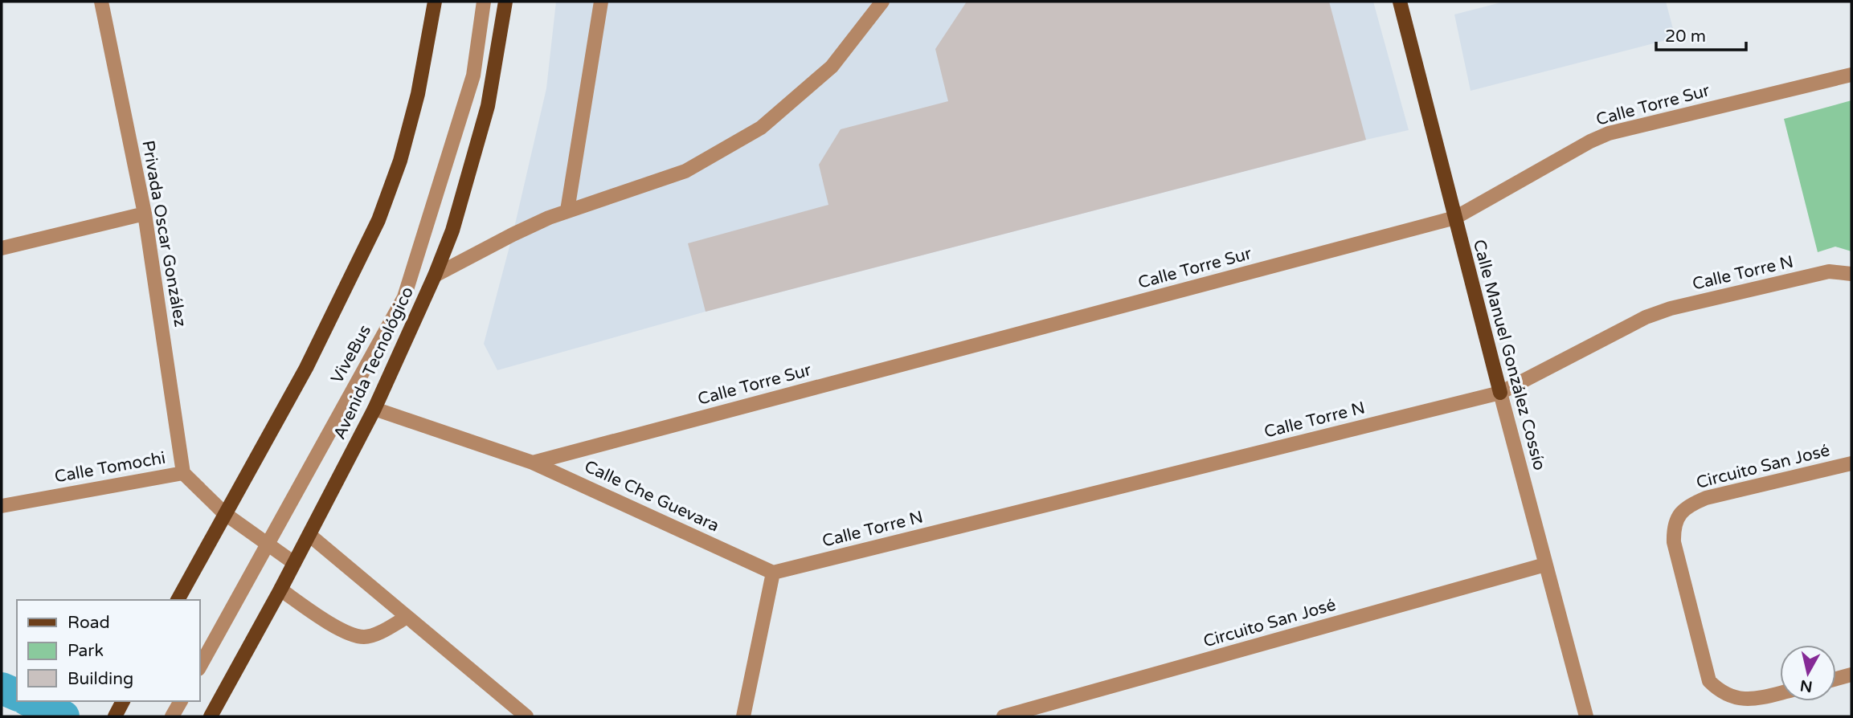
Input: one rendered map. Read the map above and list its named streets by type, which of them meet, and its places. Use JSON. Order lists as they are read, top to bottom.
{
  "streets": {
    "main road": ["Calle Manuel González Cossío", "Avenida Tecnológico"],
    "street": [
      "Calle Torre Sur",
      "Privada Oscar González",
      "Calle Torre N",
      "ViveBus",
      "Circuito San José",
      "Calle Tomochi",
      "Calle Che Guevara"
    ]
  },
  "crossings": [
    ["Calle Torre Sur", "Calle Manuel González Cossío"],
    ["Calle Torre Sur", "Calle Che Guevara"],
    ["Privada Oscar González", "Calle Tomochi"],
    ["Calle Torre N", "Calle Manuel González Cossío"],
    ["Calle Torre N", "Calle Che Guevara"],
    ["ViveBus", "Calle Tomochi"],
    ["Calle Manuel González Cossío", "Circuito San José"],
    ["Avenida Tecnológico", "Calle Tomochi"],
    ["Avenida Tecnológico", "Calle Che Guevara"]
  ],
  "legend": ["Road", "Park", "Building"],
  "scale_bar": "20 m",
  "north": "bottom"
}
